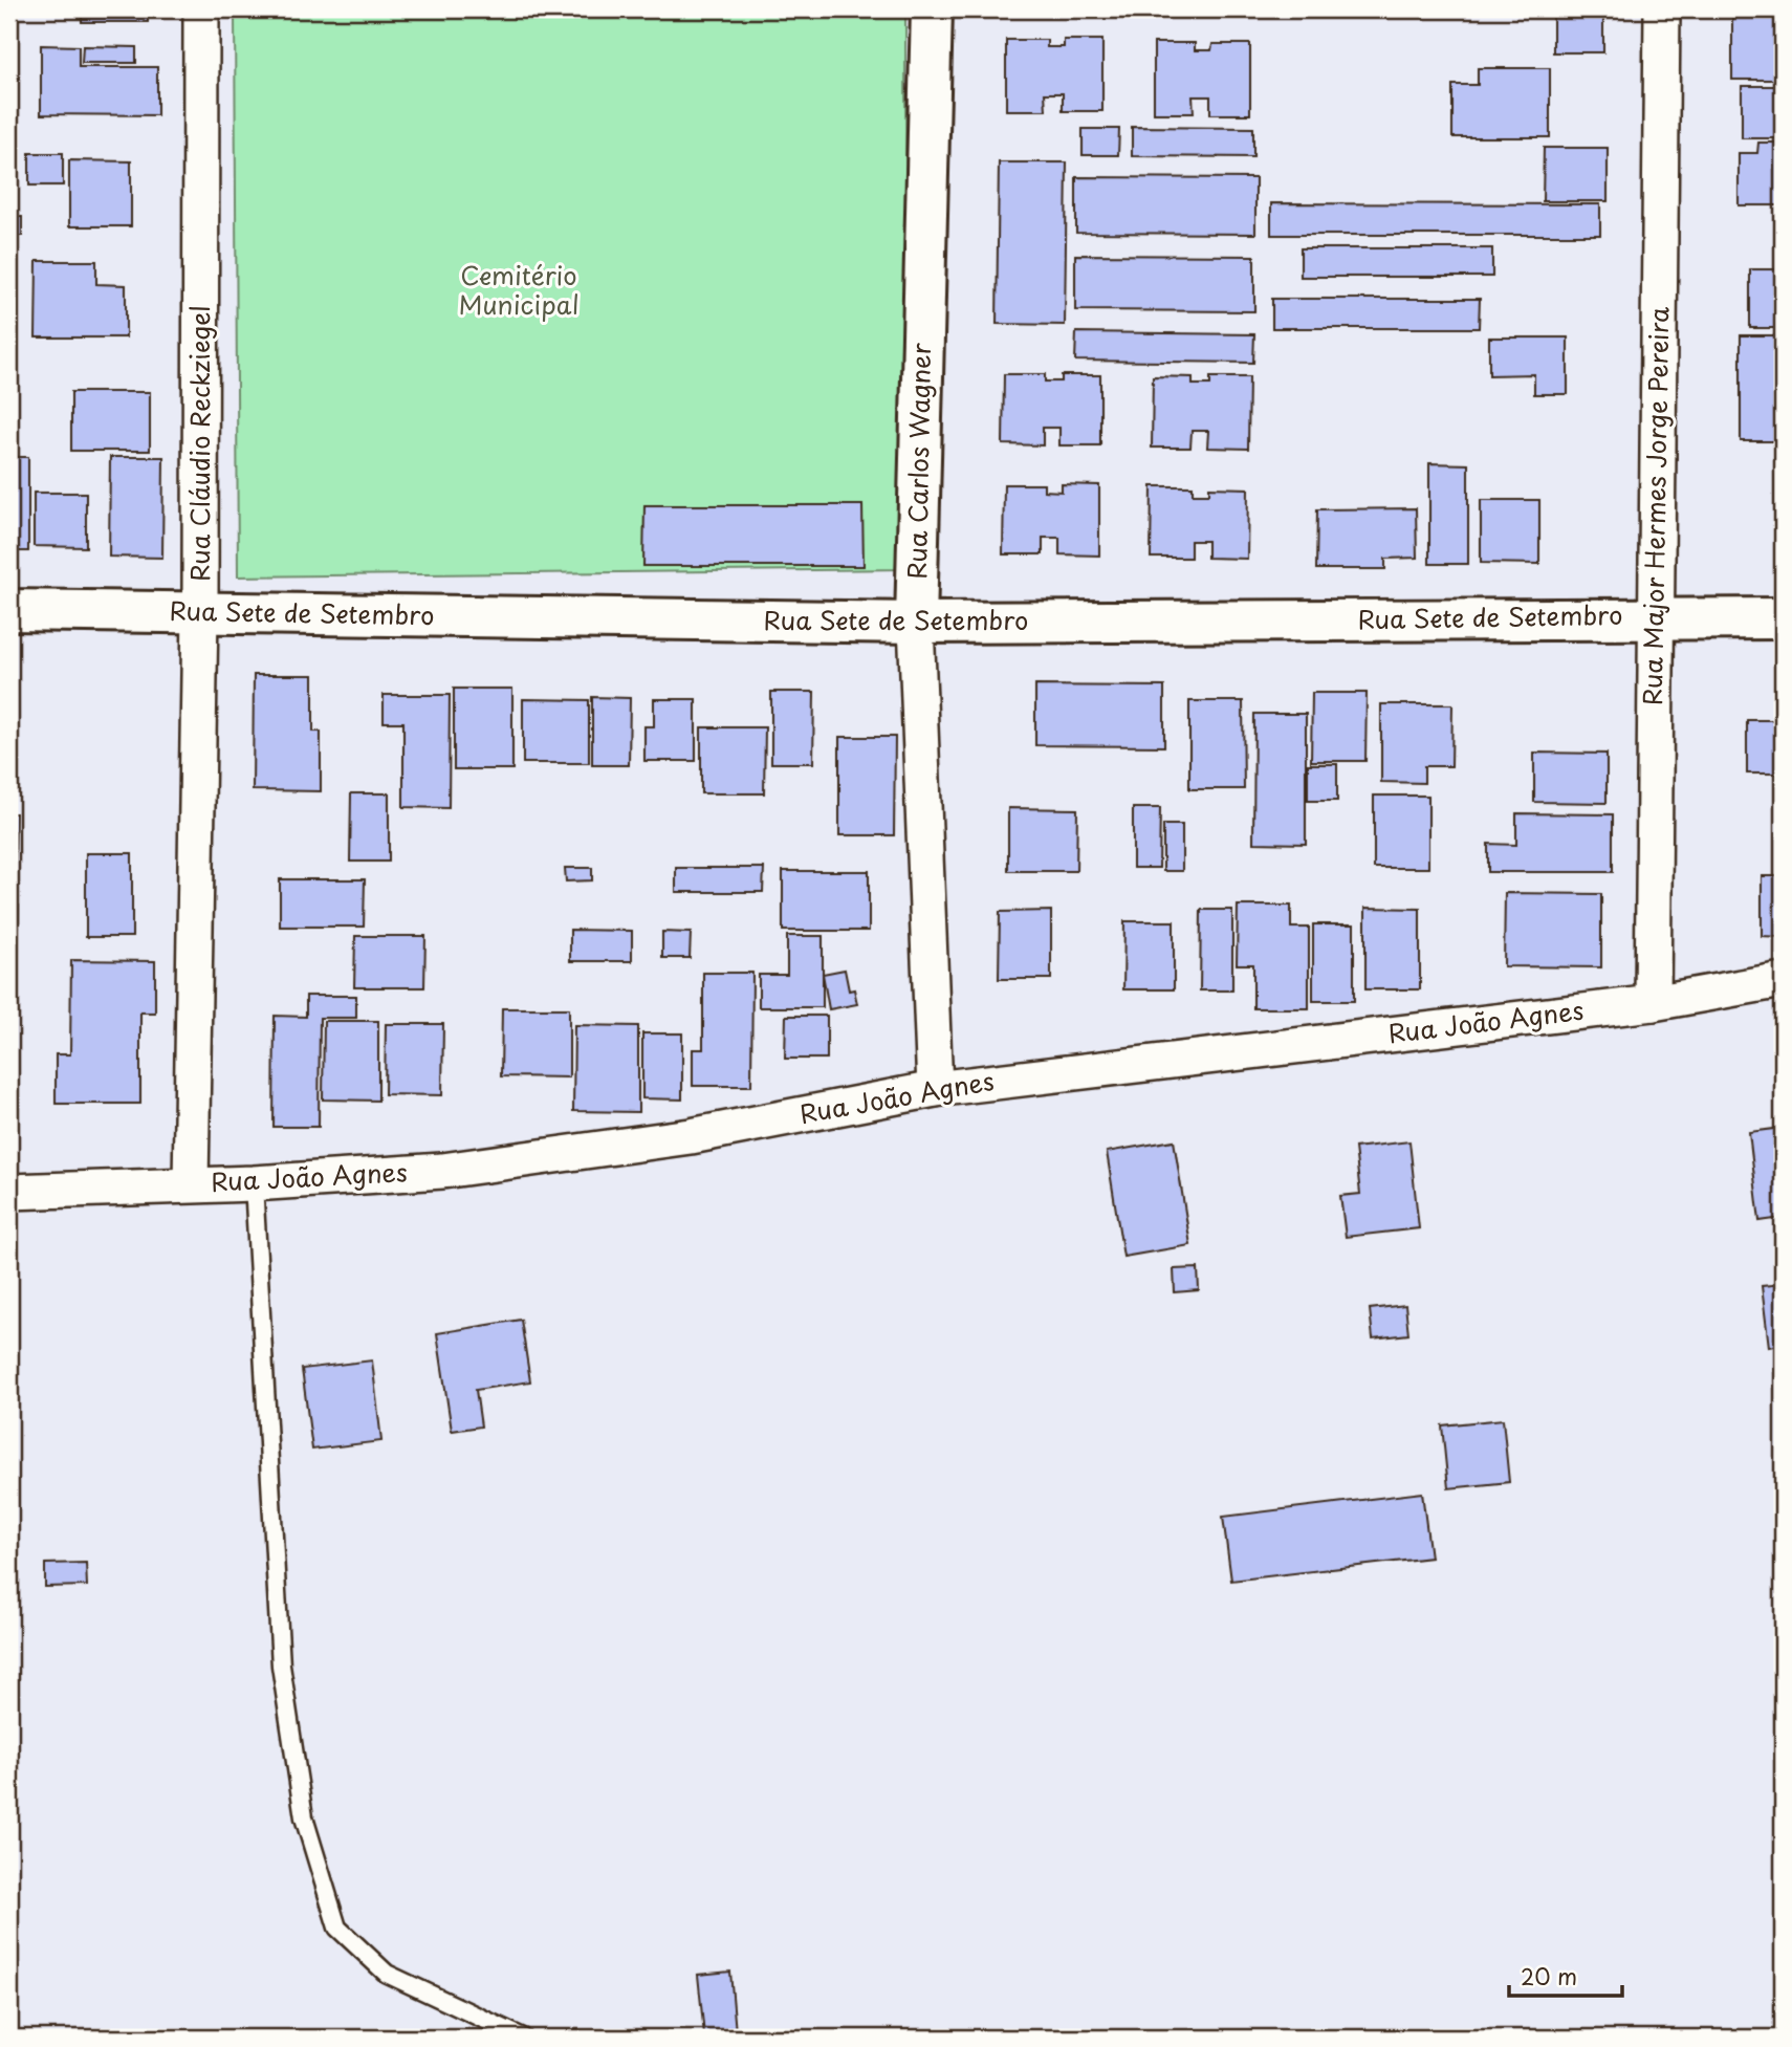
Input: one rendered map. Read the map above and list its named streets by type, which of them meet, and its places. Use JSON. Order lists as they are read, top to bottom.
{
  "streets": {
    "street": [
      "Rua Cláudio Reckziegel",
      "Rua Carlos Wagner",
      "Rua Major Hermes Jorge Pereira",
      "Rua Sete de Setembro",
      "Rua João Agnes"
    ]
  },
  "crossings": [
    ["Rua Cláudio Reckziegel", "Rua Sete de Setembro"],
    ["Rua Cláudio Reckziegel", "Rua João Agnes"],
    ["Rua Carlos Wagner", "Rua Sete de Setembro"],
    ["Rua Carlos Wagner", "Rua João Agnes"],
    ["Rua Major Hermes Jorge Pereira", "Rua Sete de Setembro"],
    ["Rua Major Hermes Jorge Pereira", "Rua João Agnes"]
  ],
  "parks": ["Cemitério Municipal"],
  "scale_bar": "20 m"
}
